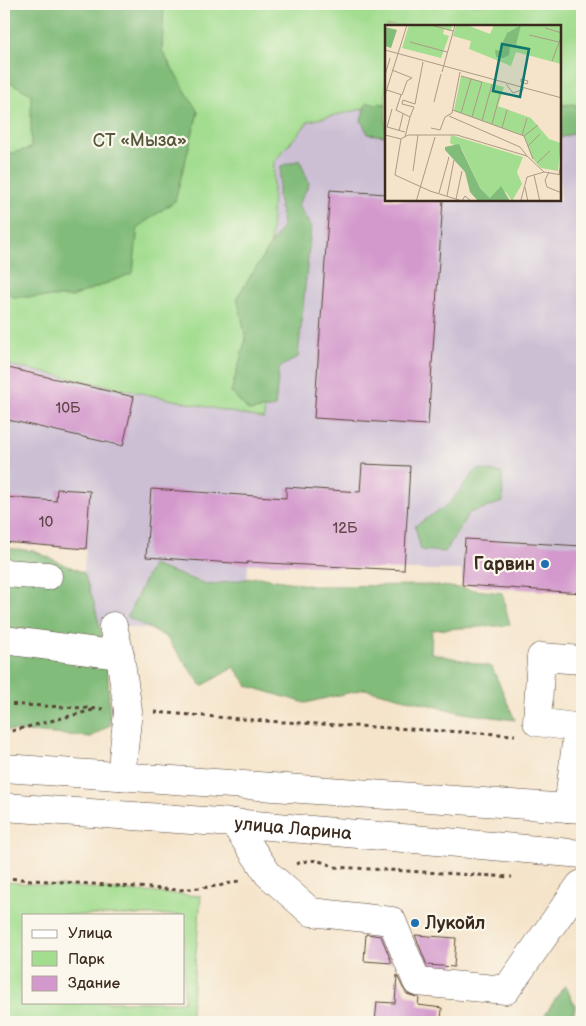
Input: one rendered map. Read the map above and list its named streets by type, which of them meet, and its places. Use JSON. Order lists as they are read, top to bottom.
{
  "streets": {
    "main road": ["улица Ларина"]
  },
  "parks": ["СТ «Мыза»"],
  "places": ["Гарвин", "Лукойл"],
  "house_numbers": ["10Б", "10", "12Б"],
  "legend": ["Улица", "Парк", "Здание"]
}
